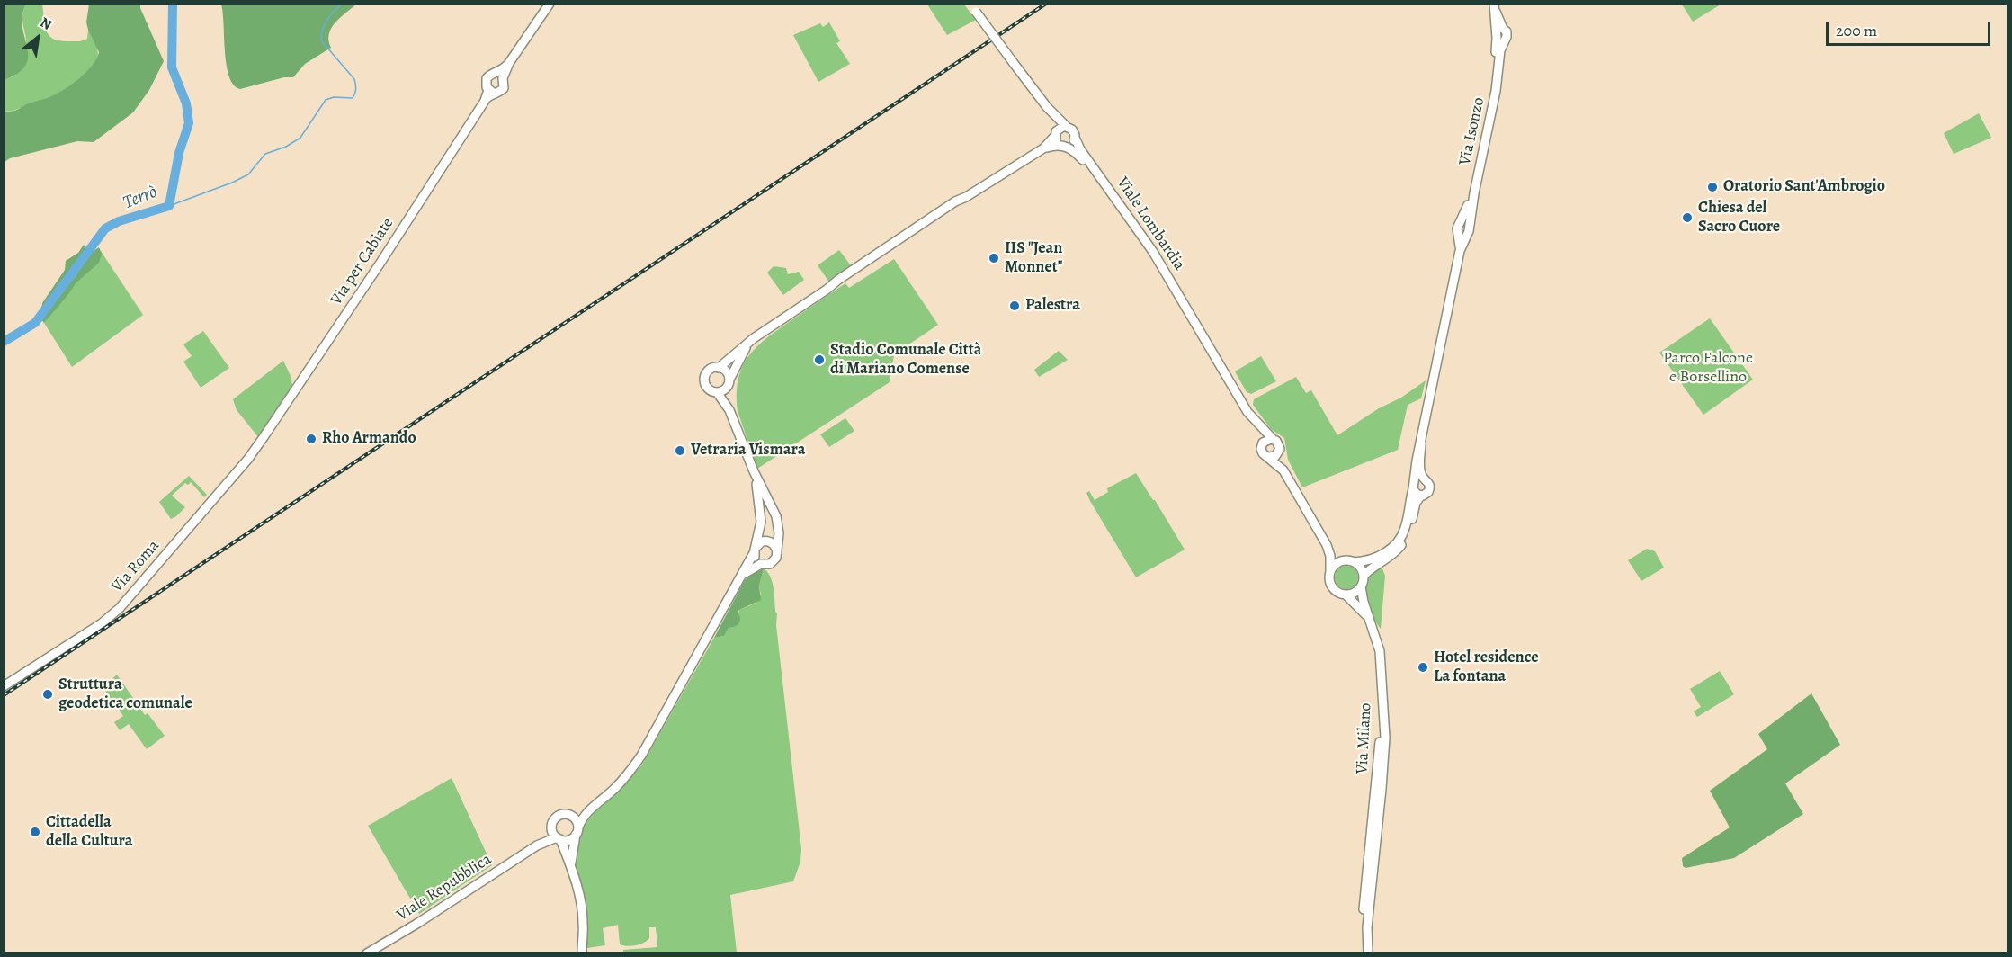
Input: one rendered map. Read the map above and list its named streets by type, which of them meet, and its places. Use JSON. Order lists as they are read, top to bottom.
{
  "streets": {
    "street": [
      "Via Isonzo",
      "Viale Lombardia",
      "Via per Cabiate",
      "Via Roma",
      "Via Milano",
      "Viale Repubblica"
    ]
  },
  "crossings": [
    ["Via per Cabiate", "Via Roma"]
  ],
  "water": ["Terrò"],
  "parks": ["Parco Falcone e Borsellino"],
  "places": [
    "Oratorio Sant'Ambrogio",
    "Chiesa del Sacro Cuore",
    "IIS \"Jean Monnet\"",
    "Palestra",
    "Stadio Comunale Città di Mariano Comense",
    "Rho Armando",
    "Vetraria Vismara",
    "Hotel residence La fontana",
    "Struttura geodetica comunale",
    "Cittadella della Cultura"
  ],
  "scale_bar": "200 m",
  "north": "top right"
}
